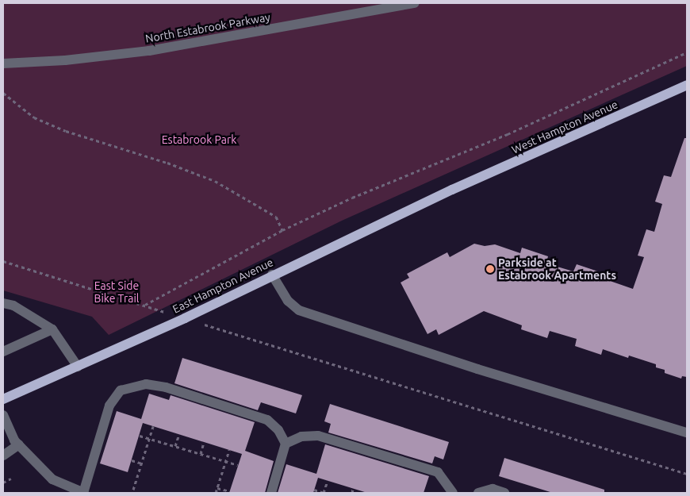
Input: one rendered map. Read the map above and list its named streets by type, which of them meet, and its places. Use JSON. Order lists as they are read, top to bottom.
{
  "streets": {
    "main road": ["West Hampton Avenue", "East Hampton Avenue"],
    "street": ["North Estabrook Parkway"]
  },
  "crossings": [
    ["West Hampton Avenue", "East Hampton Avenue"]
  ],
  "parks": ["Estabrook Park", "East Side Bike Trail"],
  "places": ["Parkside at Estabrook Apartments"]
}
